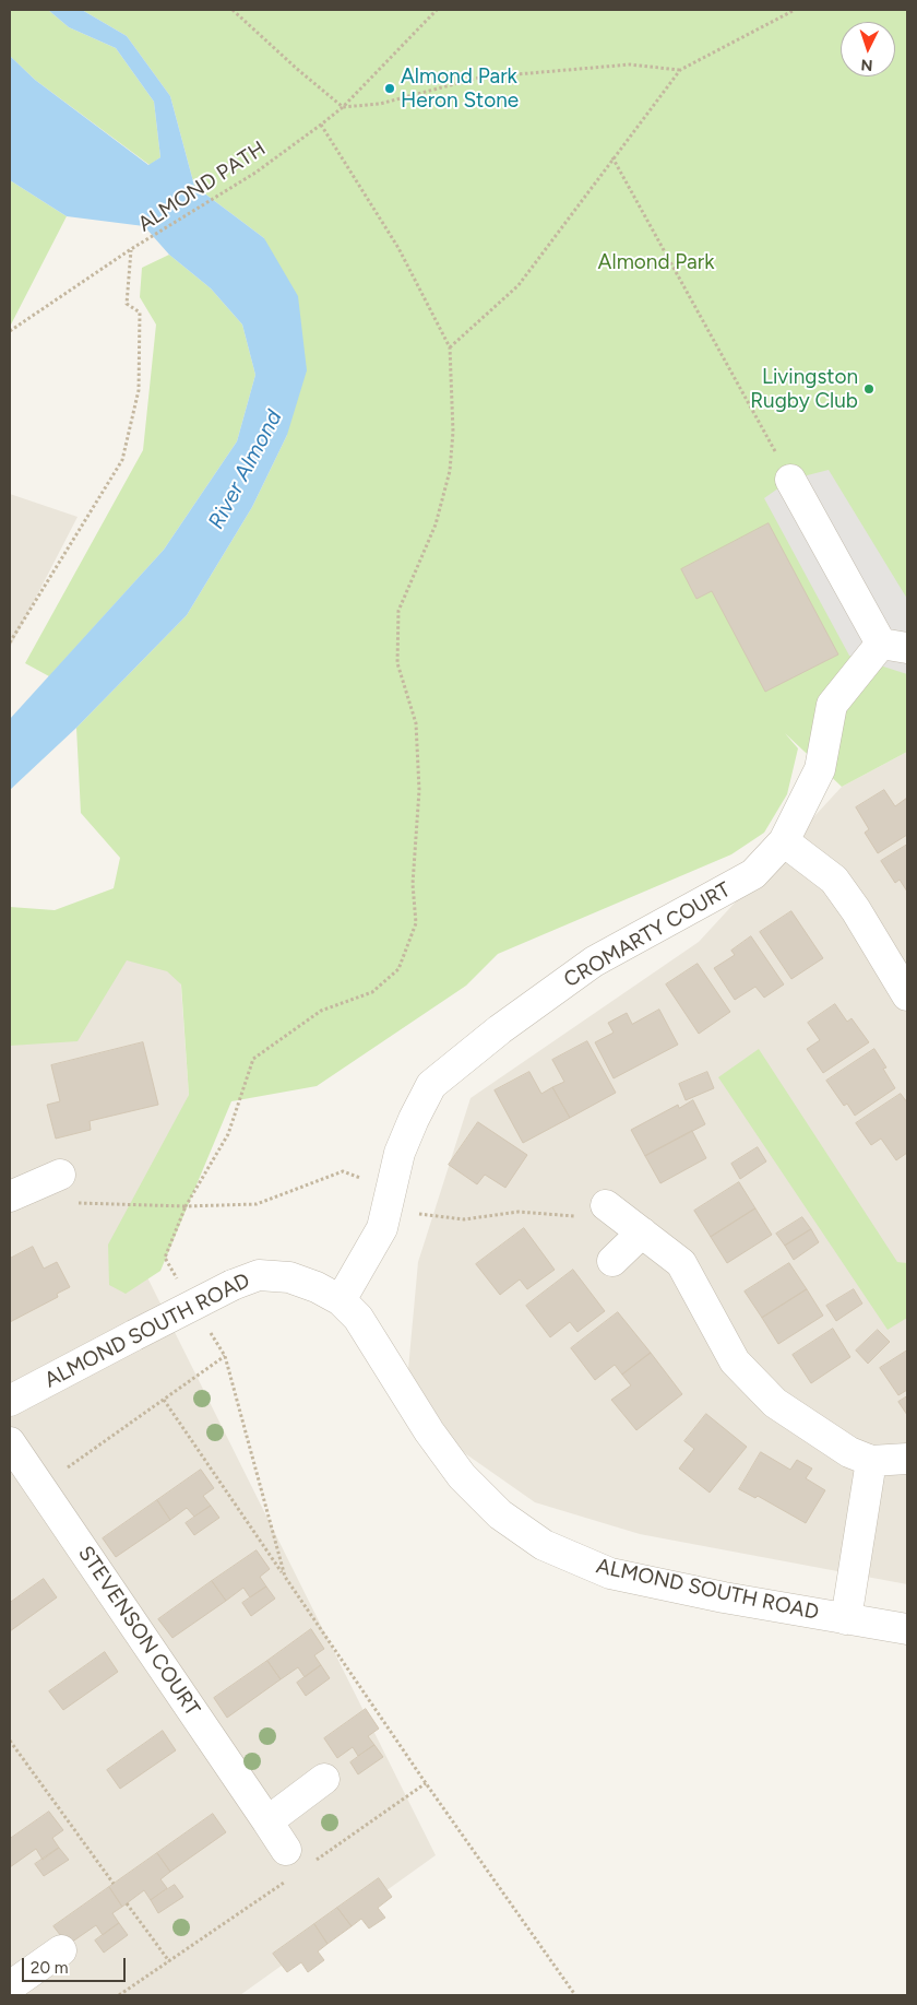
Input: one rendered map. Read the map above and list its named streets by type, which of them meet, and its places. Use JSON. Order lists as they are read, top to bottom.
{
  "streets": {
    "street": ["CROMARTY COURT", "ALMOND SOUTH ROAD", "STEVENSON COURT"],
    "path": ["ALMOND PATH"]
  },
  "crossings": [
    ["CROMARTY COURT", "ALMOND SOUTH ROAD"]
  ],
  "water": ["River Almond"],
  "parks": ["Almond Park"],
  "places": ["Almond Park Heron Stone", "Livingston Rugby Club"],
  "scale_bar": "20 m",
  "north": "bottom"
}
